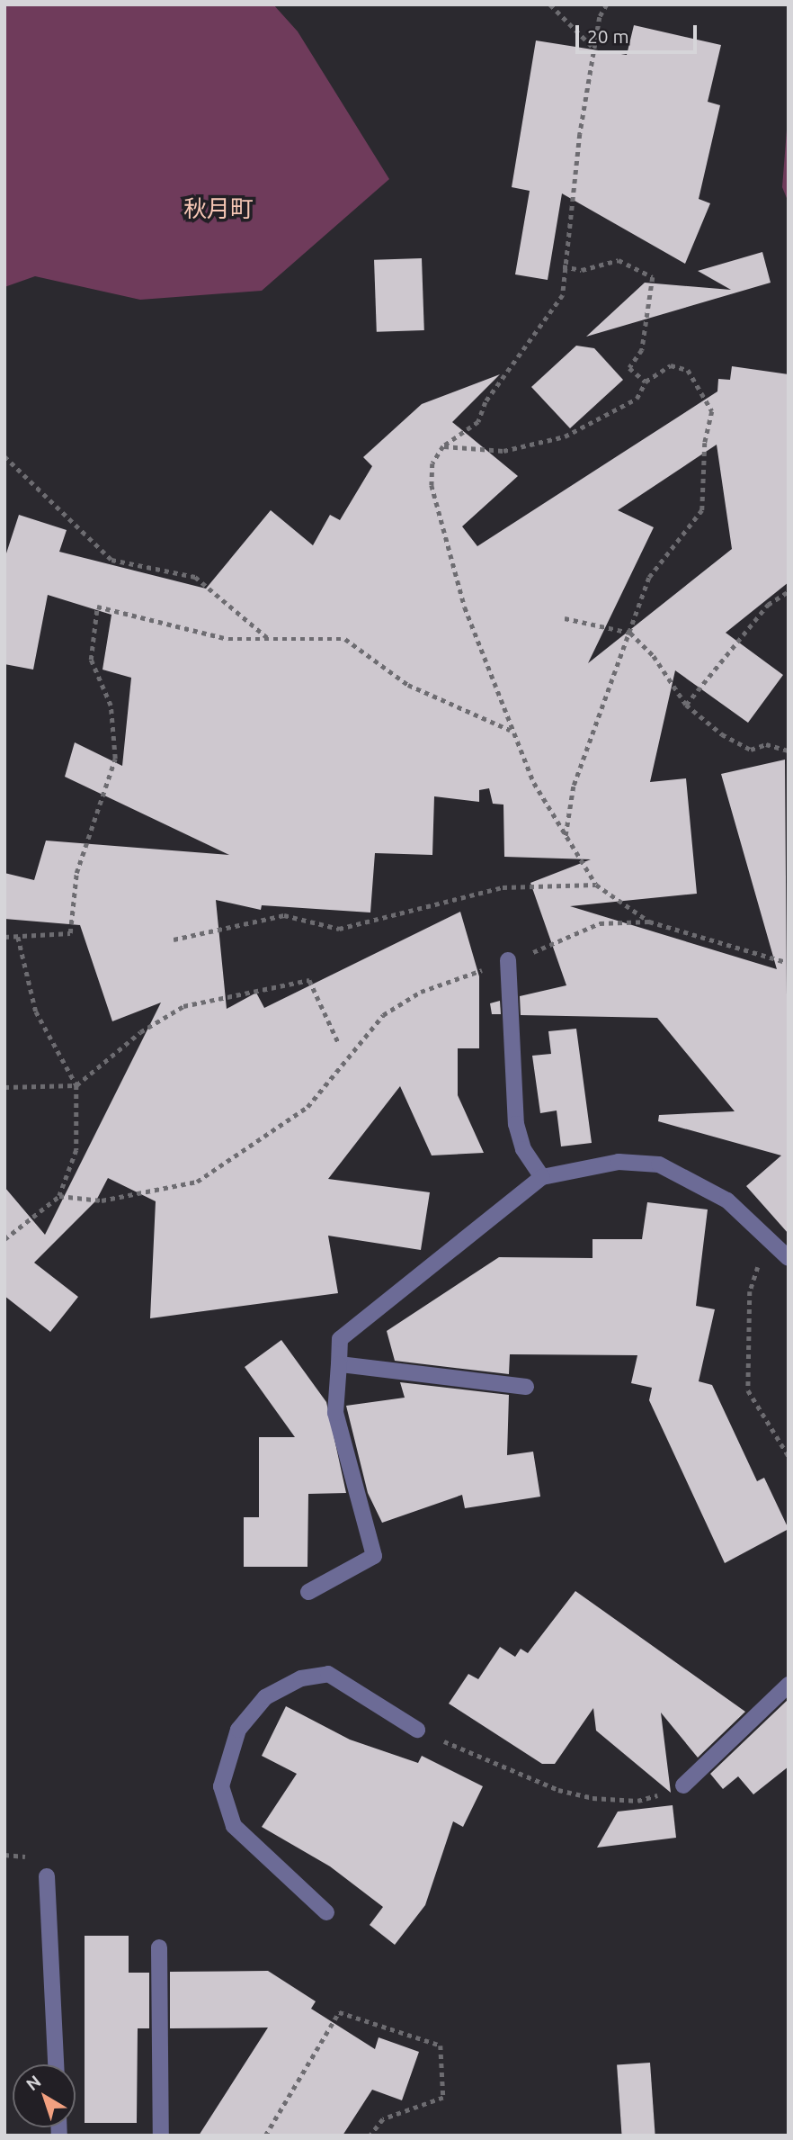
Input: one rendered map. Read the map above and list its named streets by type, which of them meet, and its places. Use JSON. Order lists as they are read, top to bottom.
{
  "districts": ["秋月町"],
  "scale_bar": "20 m",
  "north": "top left"
}
